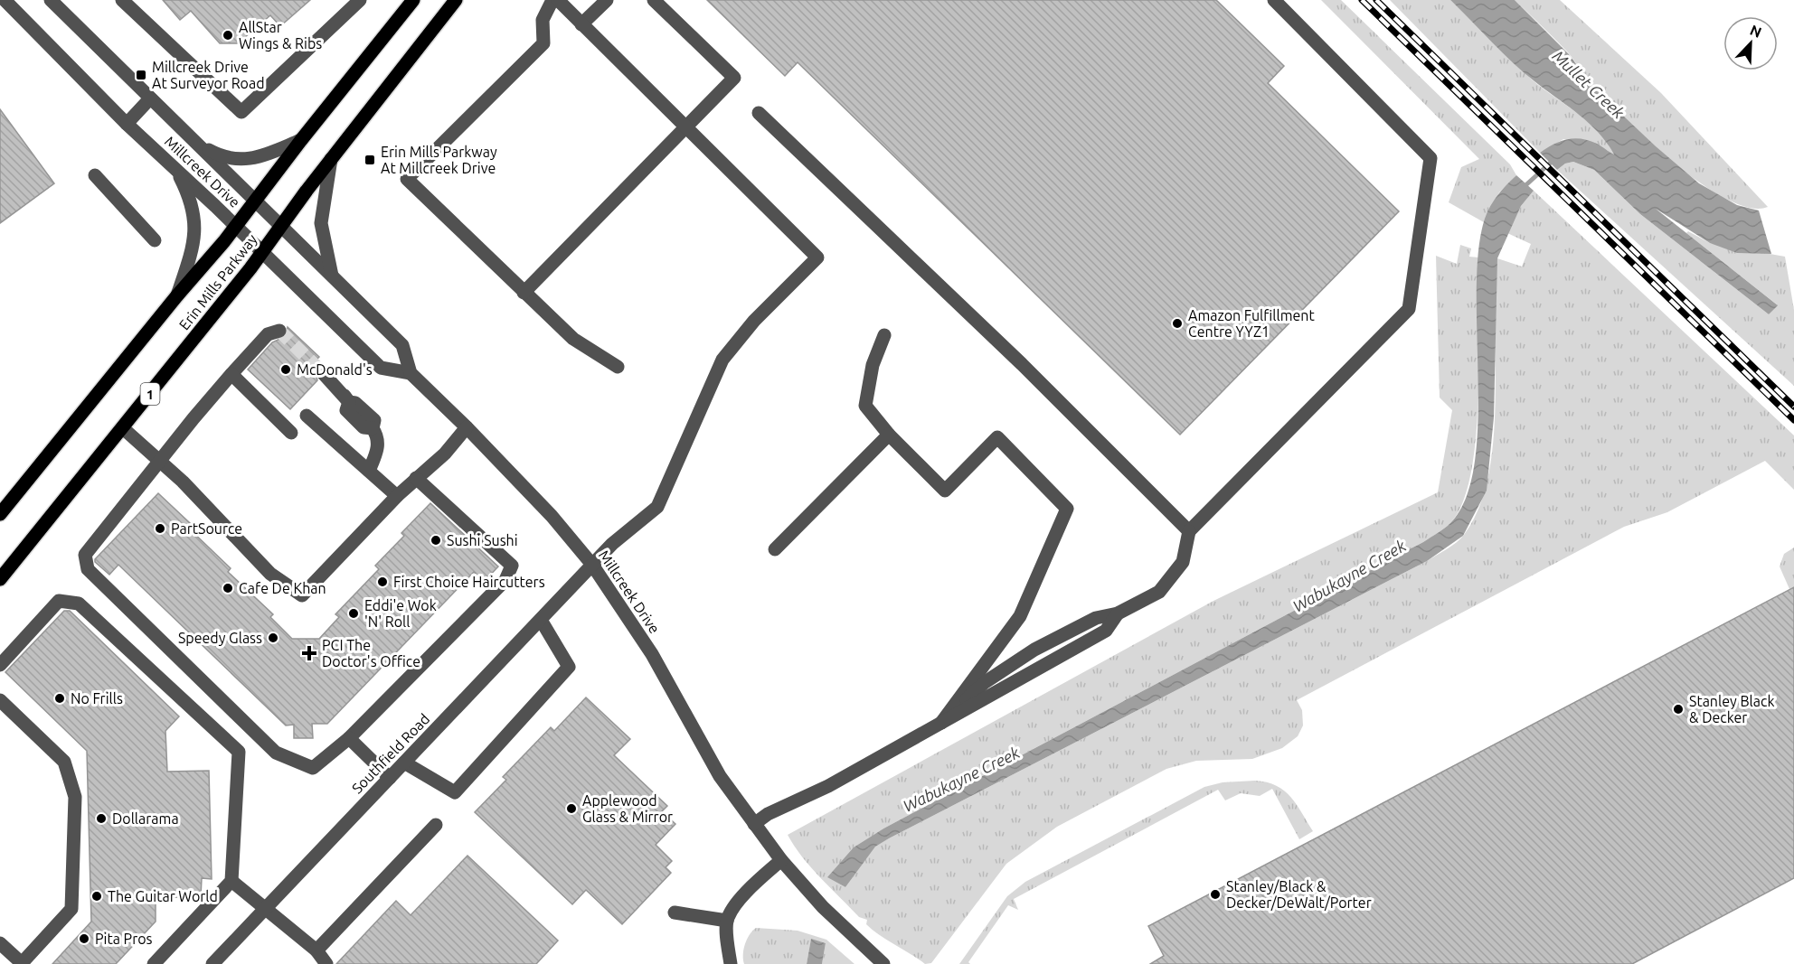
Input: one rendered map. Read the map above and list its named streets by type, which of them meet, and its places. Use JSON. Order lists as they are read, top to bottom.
{
  "streets": {
    "main road": ["Erin Mills Parkway", "1"],
    "street": ["Millcreek Drive", "Southfield Road"]
  },
  "crossings": [
    ["Millcreek Drive", "Erin Mills Parkway"],
    ["Millcreek Drive", "Southfield Road"]
  ],
  "water": ["Mullet Creek", "Wabukayne Creek"],
  "places": {
    "other": [
      "AllStar Wings & Ribs",
      "Amazon Fulfillment Centre YYZ1",
      "McDonald's",
      "PartSource",
      "Sushi Sushi",
      "First Choice Haircutters",
      "Cafe De Khan",
      "Eddi'e Wok 'N' Roll",
      "Speedy Glass",
      "No Frills",
      "Stanley Black & Decker",
      "Applewood Glass & Mirror",
      "Dollarama",
      "Stanley/Black & Decker/DeWalt/Porter",
      "The Guitar World",
      "Pita Pros"
    ],
    "transit": ["Millcreek Drive At Surveyor Road", "Erin Mills Parkway At Millcreek Drive"],
    "health": ["PCI The Doctor's Office"]
  },
  "north": "top right"
}
